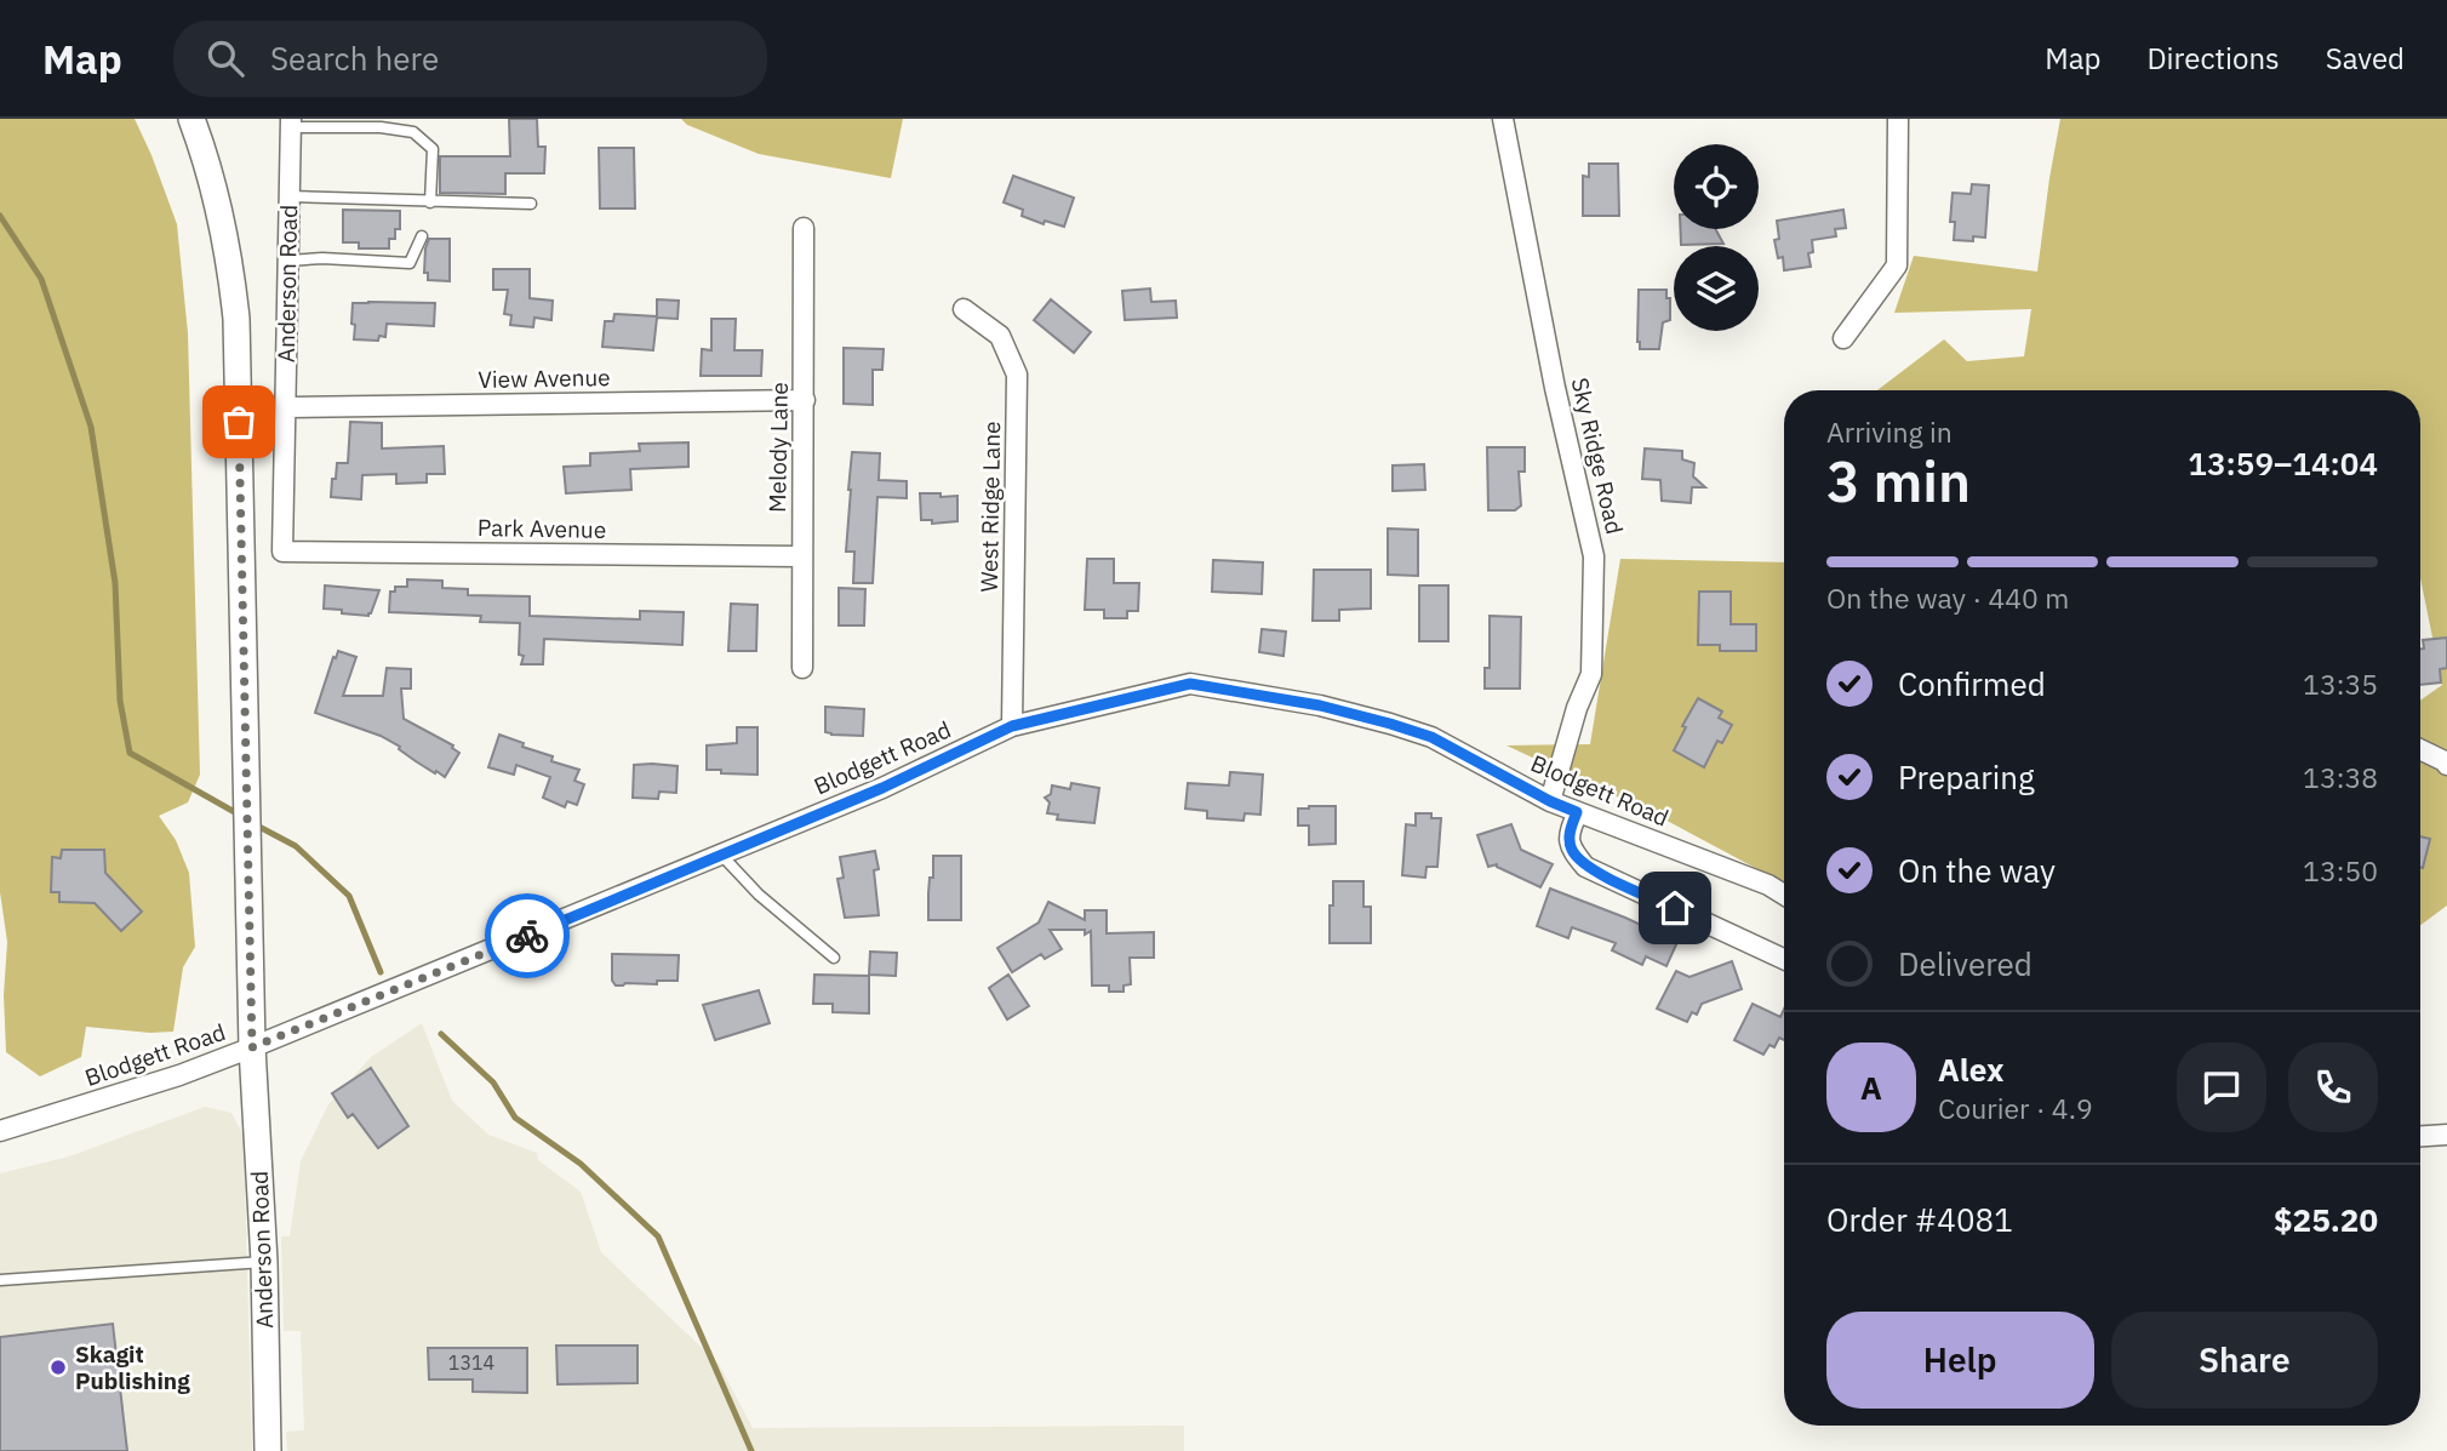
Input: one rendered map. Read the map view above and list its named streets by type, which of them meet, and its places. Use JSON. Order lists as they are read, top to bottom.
{
  "streets": {
    "street": [
      "Anderson Road",
      "View Avenue",
      "Melody Lane",
      "Sky Ridge Road",
      "West Ridge Lane",
      "Park Avenue",
      "Blodgett Road"
    ]
  },
  "crossings": [
    ["Anderson Road", "View Avenue"],
    ["Anderson Road", "Park Avenue"],
    ["Anderson Road", "Blodgett Road"],
    ["View Avenue", "Melody Lane"],
    ["Melody Lane", "Park Avenue"],
    ["Sky Ridge Road", "Blodgett Road"],
    ["West Ridge Lane", "Blodgett Road"]
  ],
  "places": ["Skagit Publishing"],
  "house_numbers": ["1314"],
  "page": {
    "header": "Map",
    "search": "Search here",
    "nav": ["Map", "Directions", "Saved"],
    "heading": ["3 min", "Arriving in", "13:59–14:04"],
    "panel": [
      "Alex",
      "Courier · 4.9",
      "Order #4081",
      "$25.20"
    ],
    "bar": "On the way · 440 m",
    "list": [
      ["Confirmed", "13:35"],
      ["Preparing", "13:38"],
      ["On the way", "13:50"],
      "Delivered"
    ],
    "round": "A",
    "buttons": ["Help", "Share"]
  }
}
